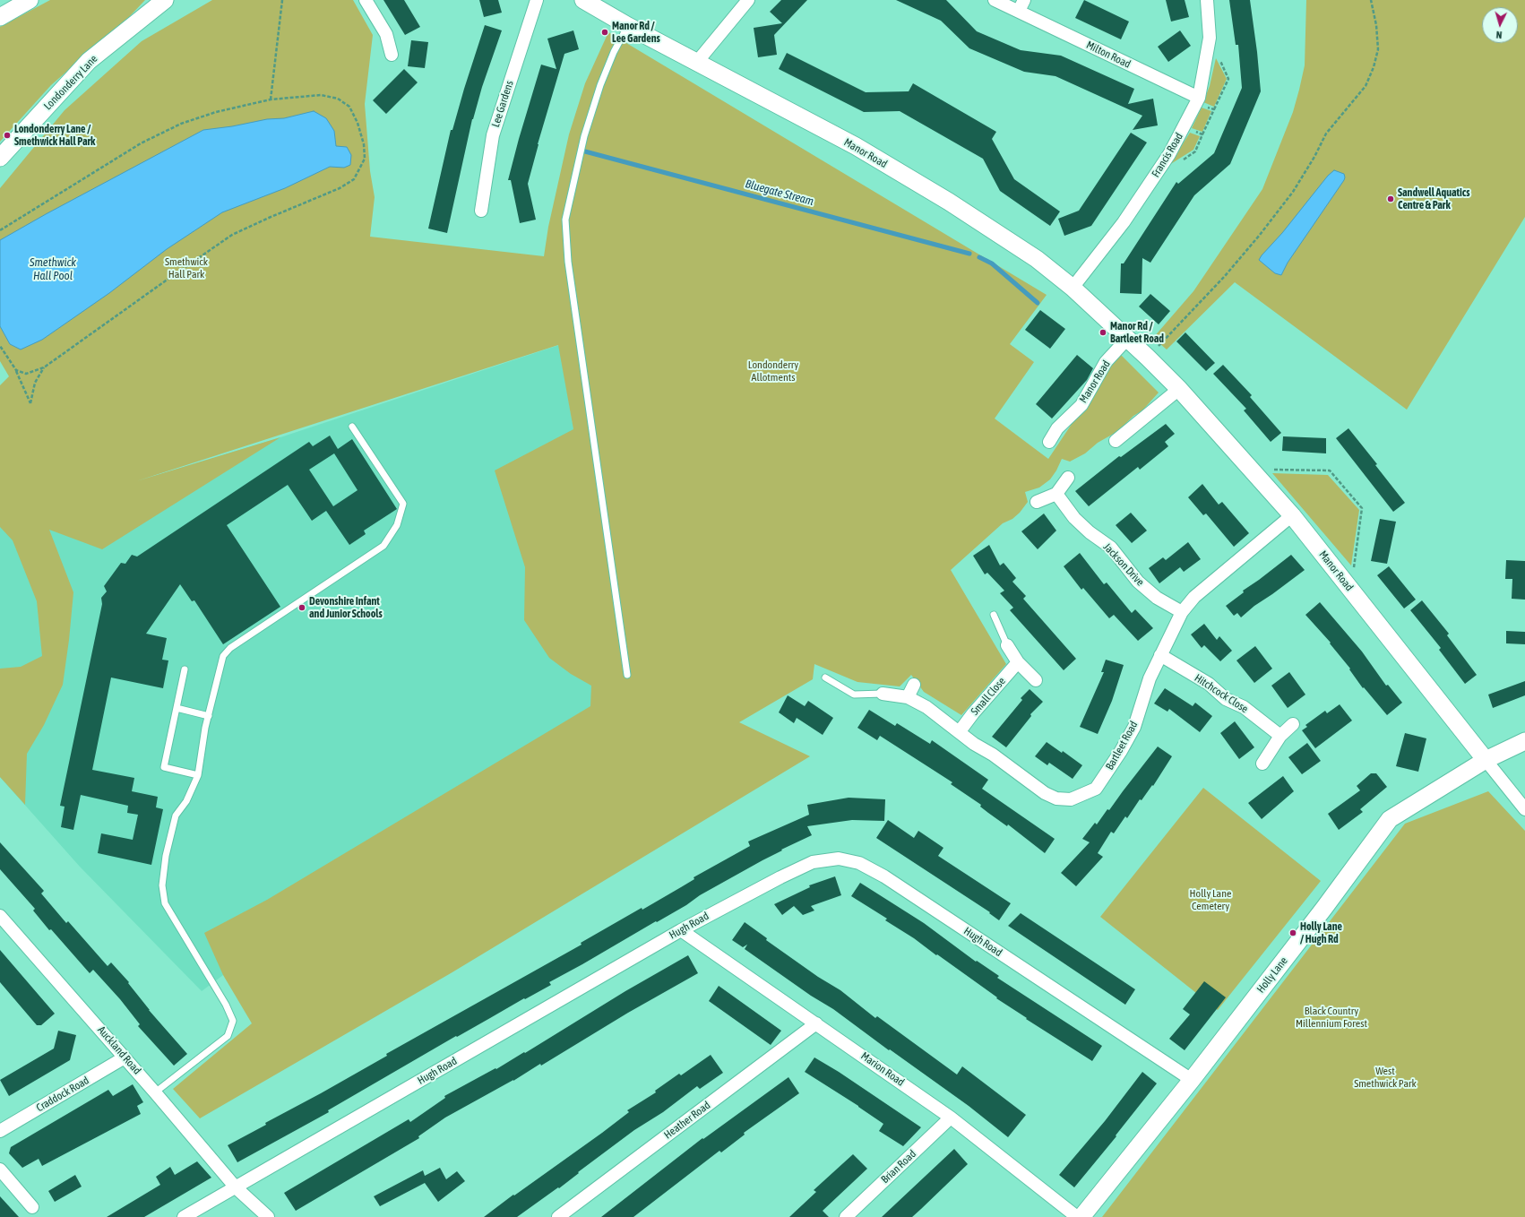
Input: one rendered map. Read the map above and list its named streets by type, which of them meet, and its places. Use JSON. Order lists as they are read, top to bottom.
{
  "streets": {
    "street": [
      "Milton Road",
      "Londonderry Lane",
      "Lee Gardens",
      "Manor Road",
      "Francis Road",
      "Jackson Drive",
      "Hitchcock Close",
      "Small Close",
      "Bartleet Road",
      "Hugh Road",
      "Holly Lane",
      "Auckland Road",
      "Marion Road",
      "Craddock Road",
      "Heather Road",
      "Brian Road"
    ]
  },
  "crossings": [
    ["Milton Road", "Francis Road"],
    ["Manor Road", "Francis Road"],
    ["Manor Road", "Bartleet Road"],
    ["Manor Road", "Holly Lane"],
    ["Jackson Drive", "Bartleet Road"],
    ["Hitchcock Close", "Bartleet Road"],
    ["Small Close", "Bartleet Road"],
    ["Hugh Road", "Holly Lane"],
    ["Hugh Road", "Auckland Road"],
    ["Hugh Road", "Marion Road"],
    ["Auckland Road", "Craddock Road"],
    ["Marion Road", "Heather Road"],
    ["Marion Road", "Brian Road"]
  ],
  "water": ["Bluegate Stream", "Smethwick Hall Pool"],
  "parks": [
    "Smethwick Hall Park",
    "Londonderry Allotments",
    "Holly Lane Cemetery",
    "Black Country Millennium Forest",
    "West Smethwick Park"
  ],
  "places": [
    "Manor Rd / Lee Gardens",
    "Londonderry Lane / Smethwick Hall Park",
    "Sandwell Aquatics Centre & Park",
    "Manor Rd / Bartleet Road",
    "Devonshire Infant and Junior Schools",
    "Holly Lane / Hugh Rd"
  ],
  "north": "bottom"
}
